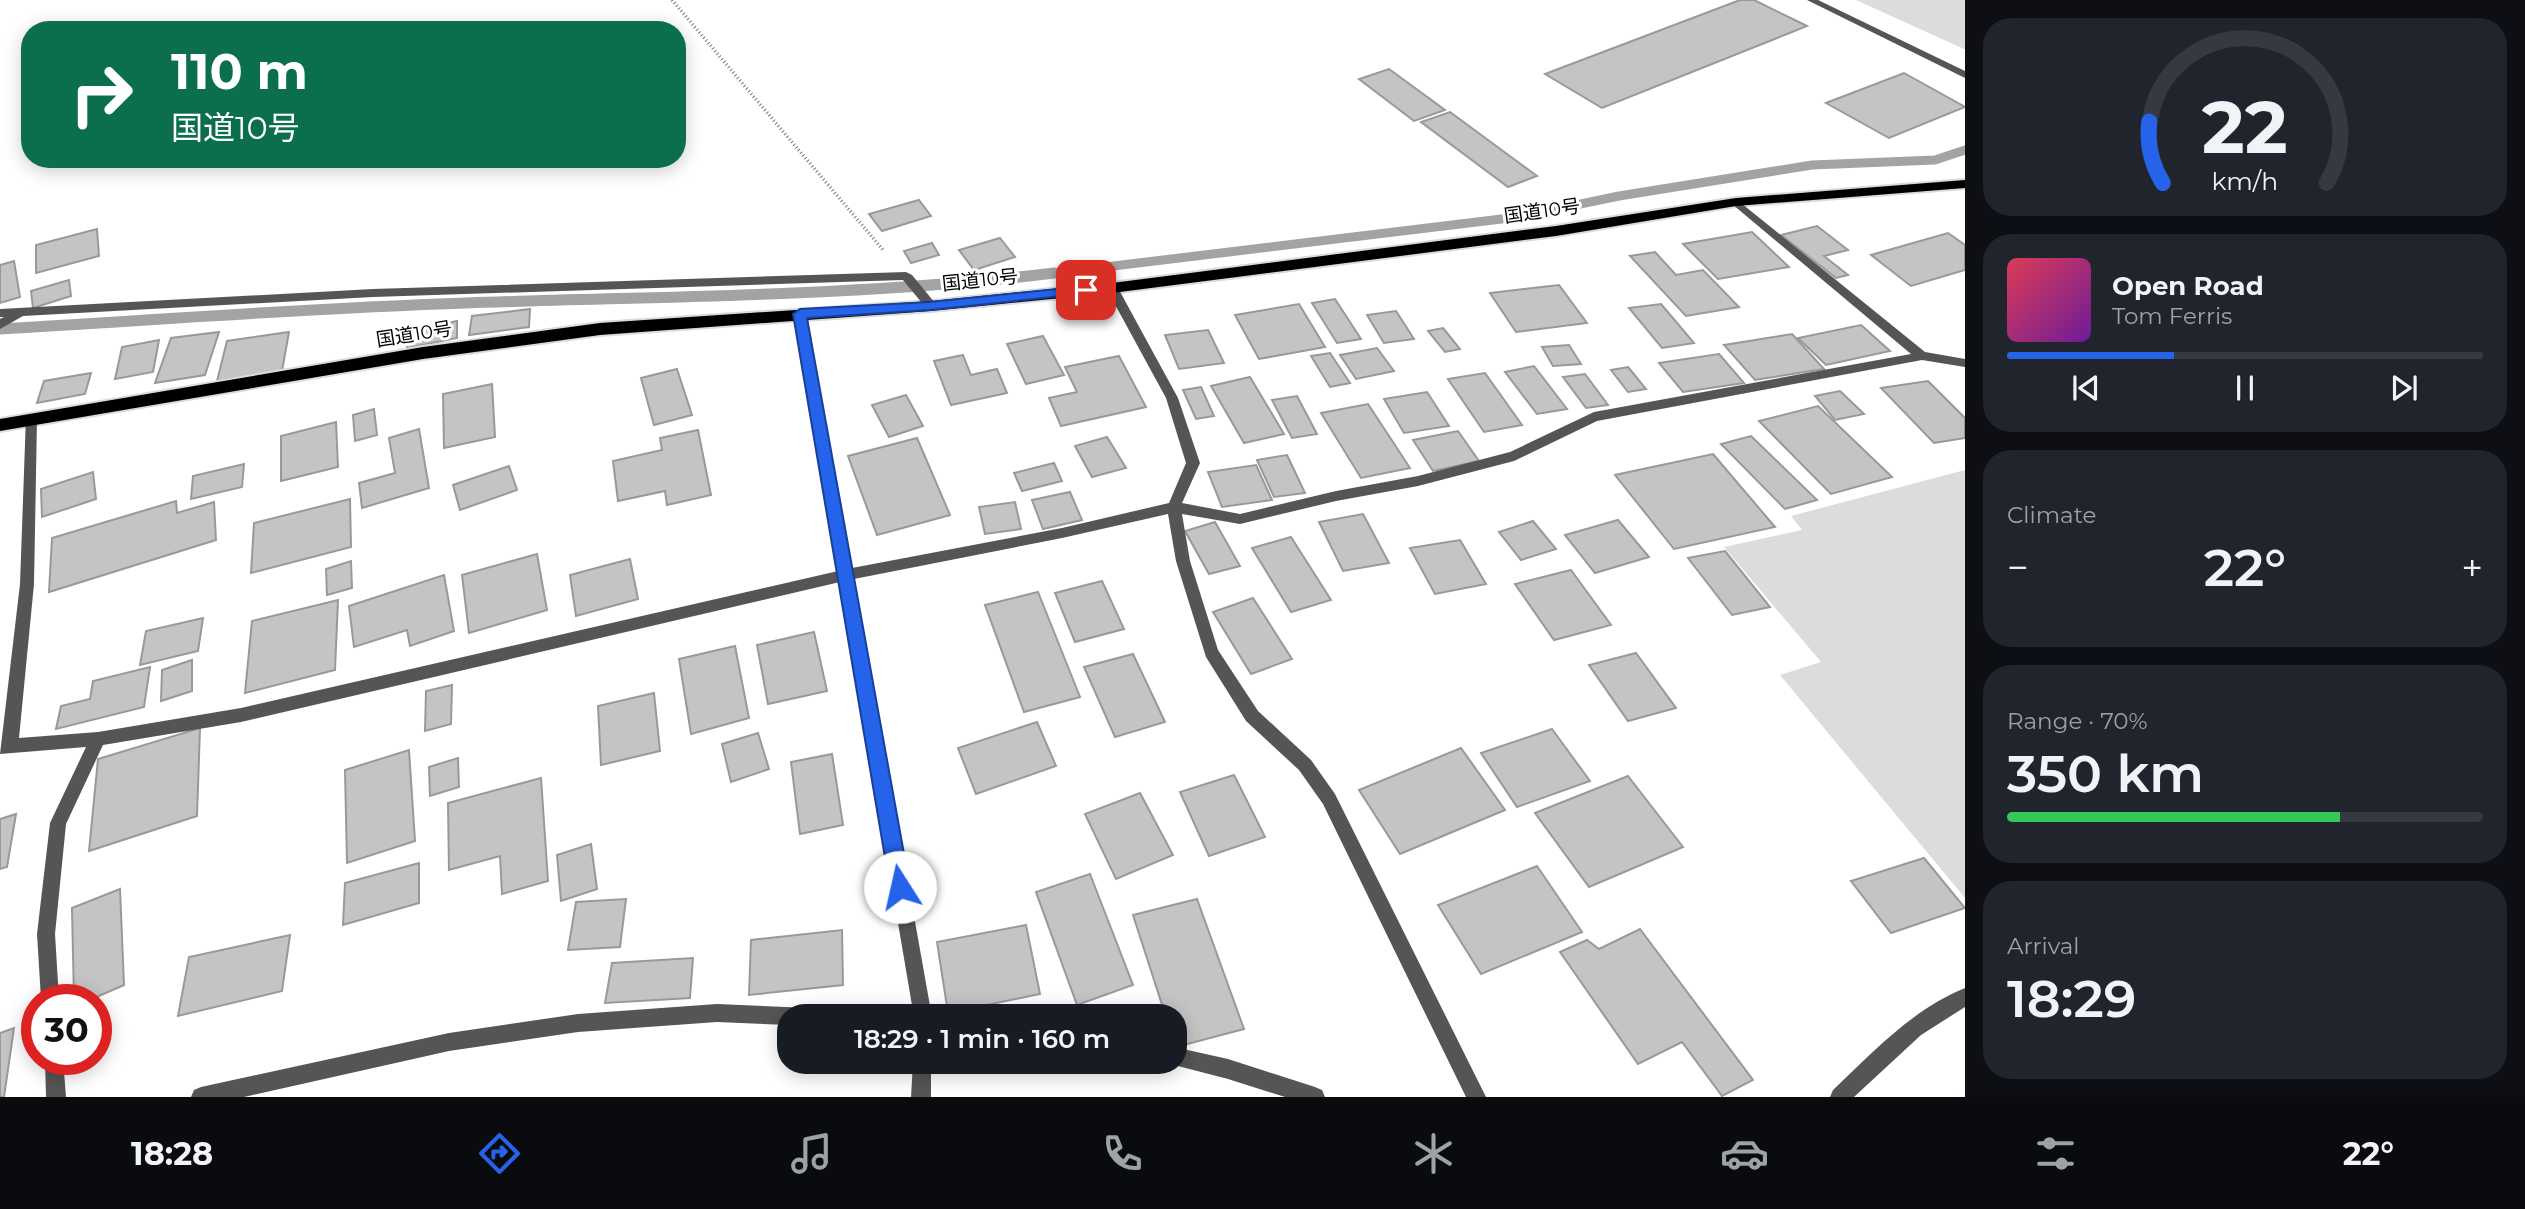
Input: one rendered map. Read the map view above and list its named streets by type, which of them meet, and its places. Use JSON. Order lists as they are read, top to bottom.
{
  "streets": {
    "highway": ["国道10号"]
  },
  "page": {
    "turn": ["110 m", "国道10号"],
    "song": ["Open Road", "Tom Ferris"],
    "tile": [
      "Climate",
      ["Range · 70%", "350 km"],
      ["Arrival", "18:29"]
    ],
    "heat": ["−", "22°", "+"],
    "limit": "30",
    "trip": "18:29 · 1 min · 160 m",
    "tabs": ["18:28", "22°"],
    "gauge": ["22", "km/h"]
  }
}
